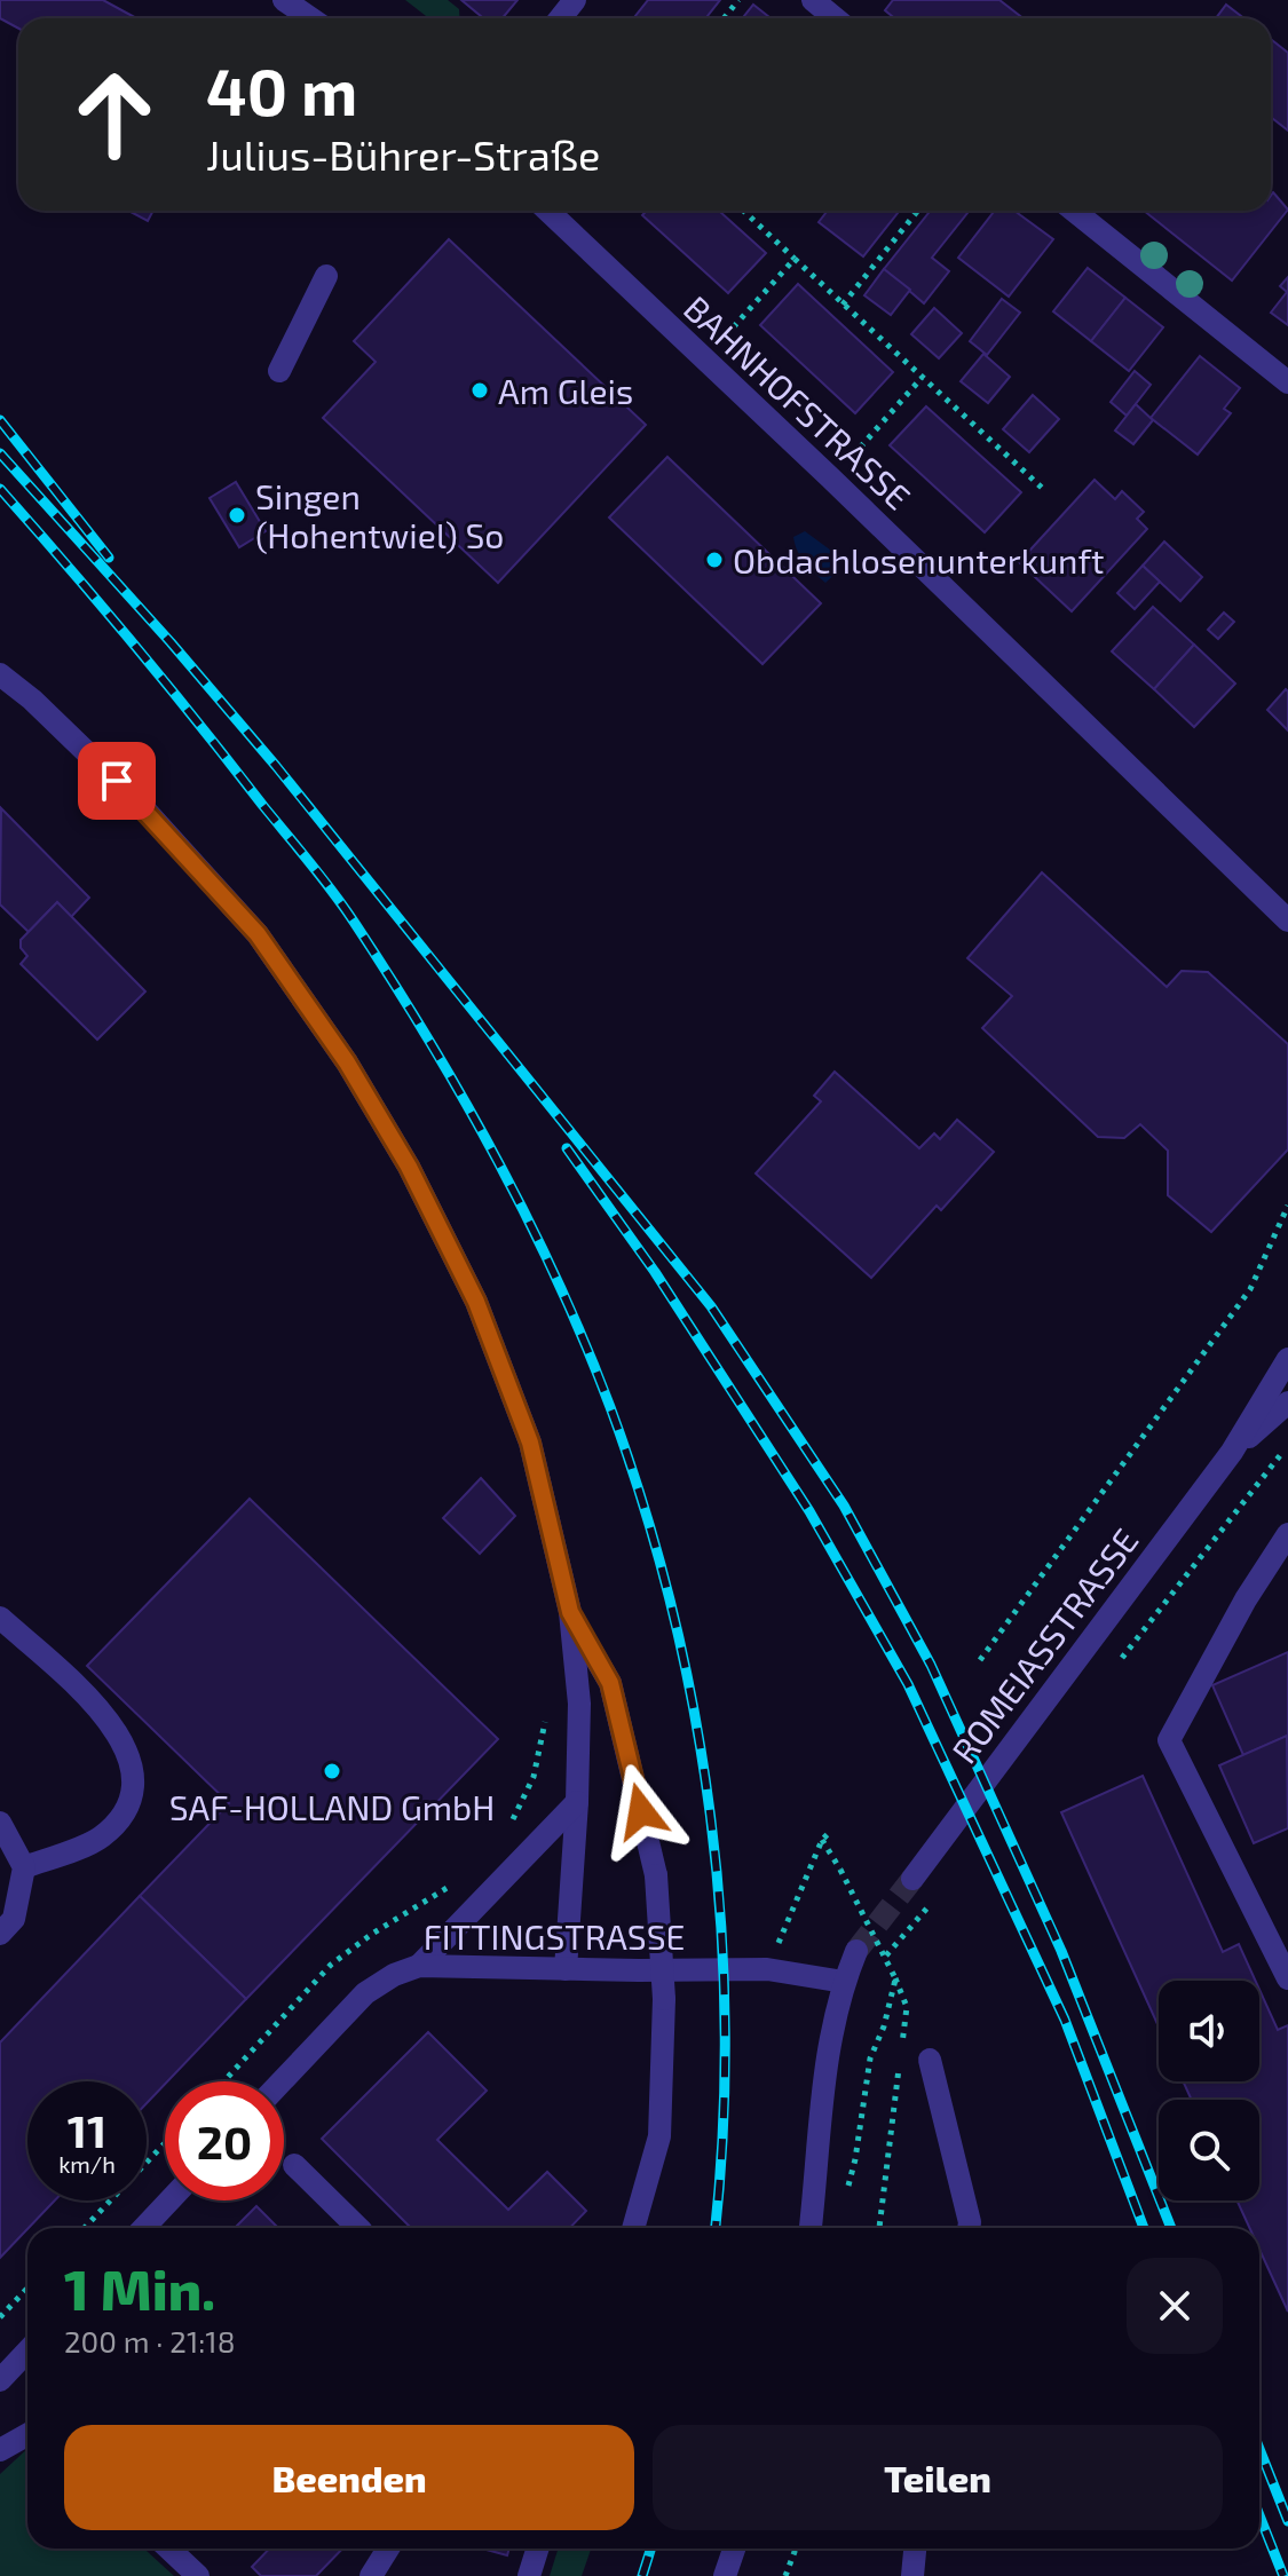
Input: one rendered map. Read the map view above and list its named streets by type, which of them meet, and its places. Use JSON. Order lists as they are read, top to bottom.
{
  "streets": {
    "street": ["BAHNHOFSTRASSE", "ROMEIASSTRASSE", "FITTINGSTRASSE"]
  },
  "places": [
    "Am Gleis",
    "Singen (Hohentwiel) So",
    "Obdachlosenunterkunft",
    "SAF-HOLLAND GmbH"
  ],
  "page": {
    "turn": ["40 m", "Julius-Bührer-Straße"],
    "speed": "11 km/h",
    "limit": "20",
    "heading": ["1 Min.", "200 m · 21:18"],
    "buttons": ["Beenden", "Teilen"]
  }
}
